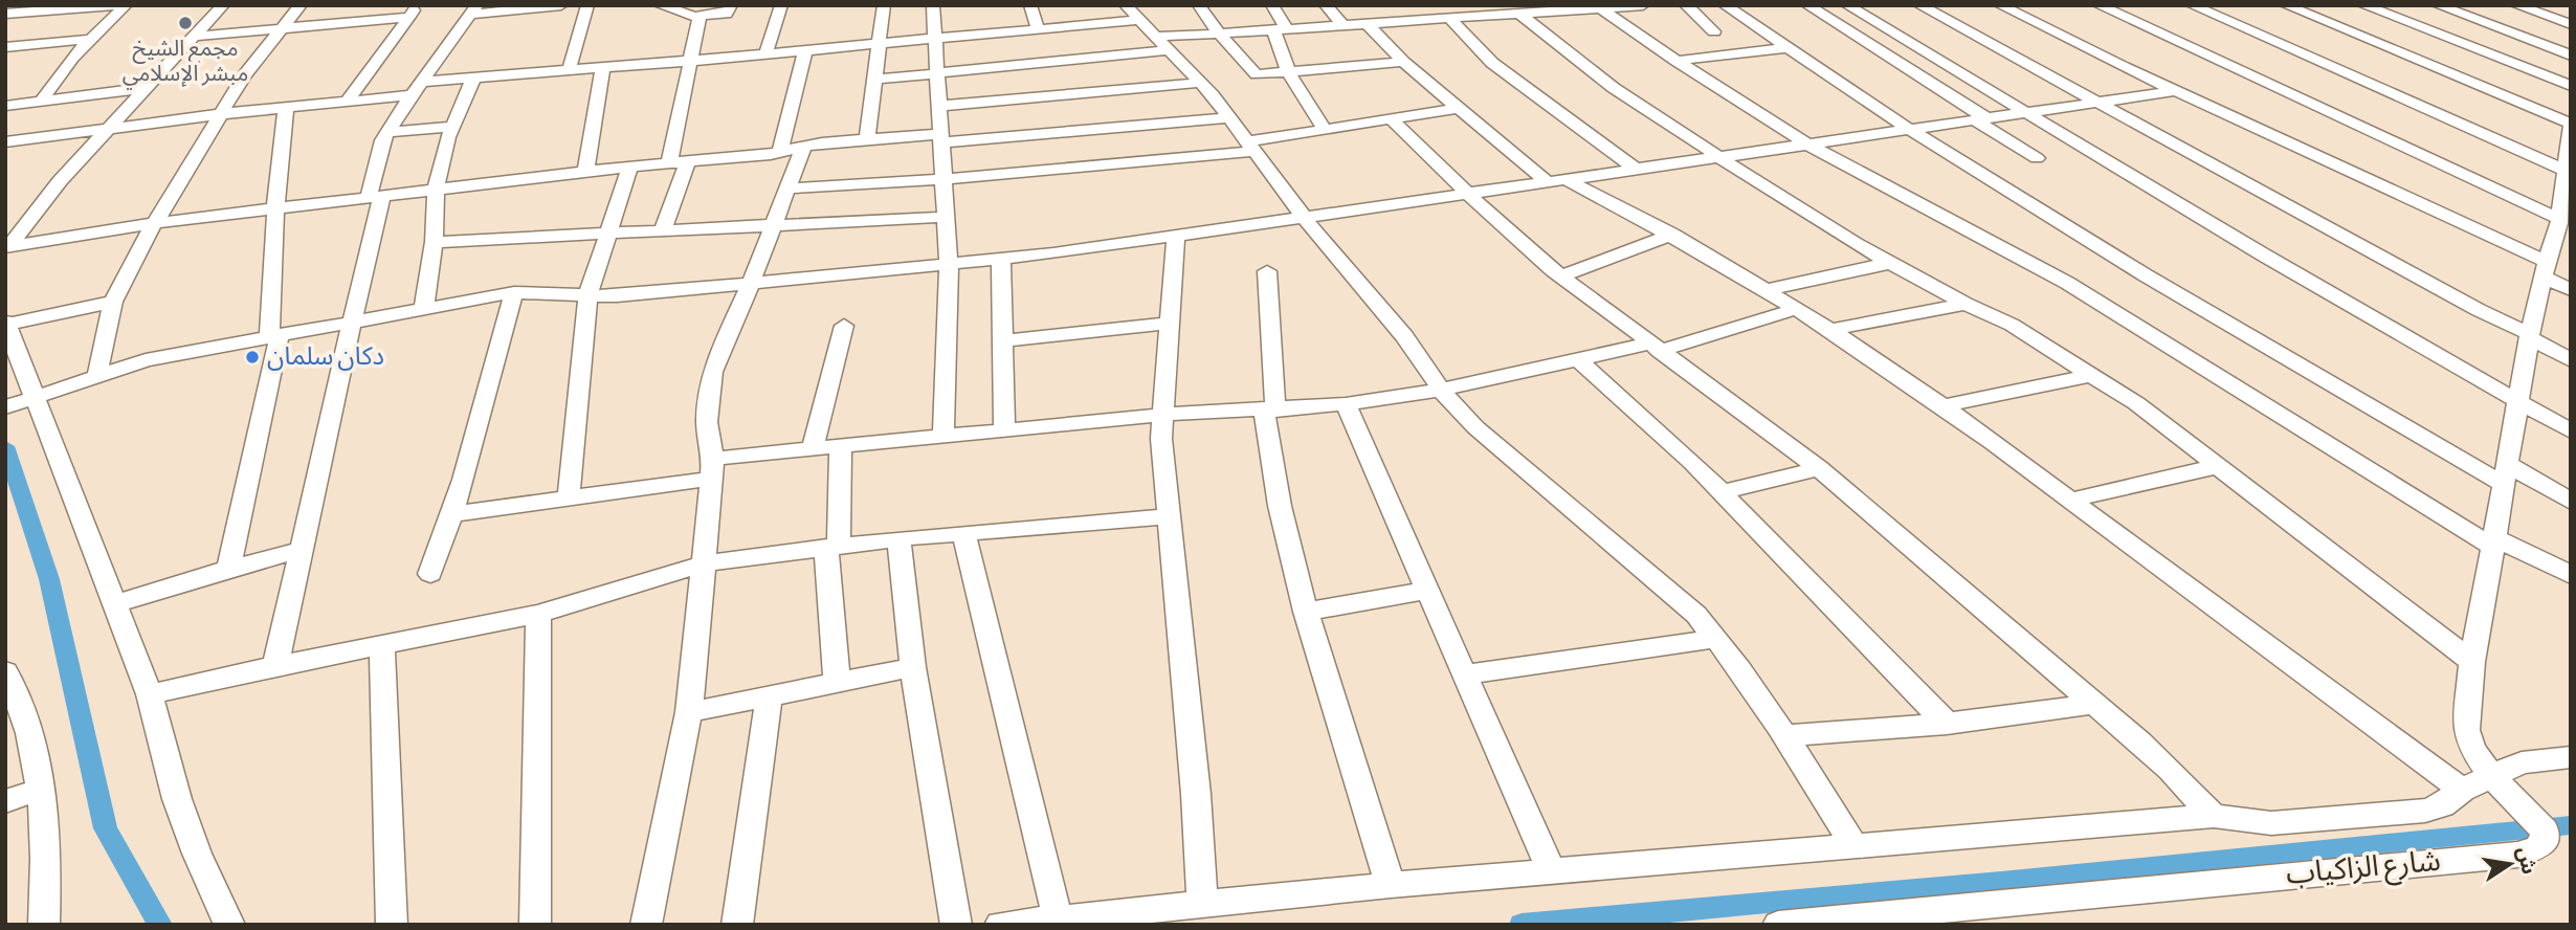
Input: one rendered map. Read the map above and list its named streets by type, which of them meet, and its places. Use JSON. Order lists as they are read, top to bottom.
{
  "streets": {
    "street": ["شارع الزاكياب"]
  },
  "places": ["مجمع الشيخ مبشر الإسلامي", "دكان سلمان"],
  "north": "right"
}
